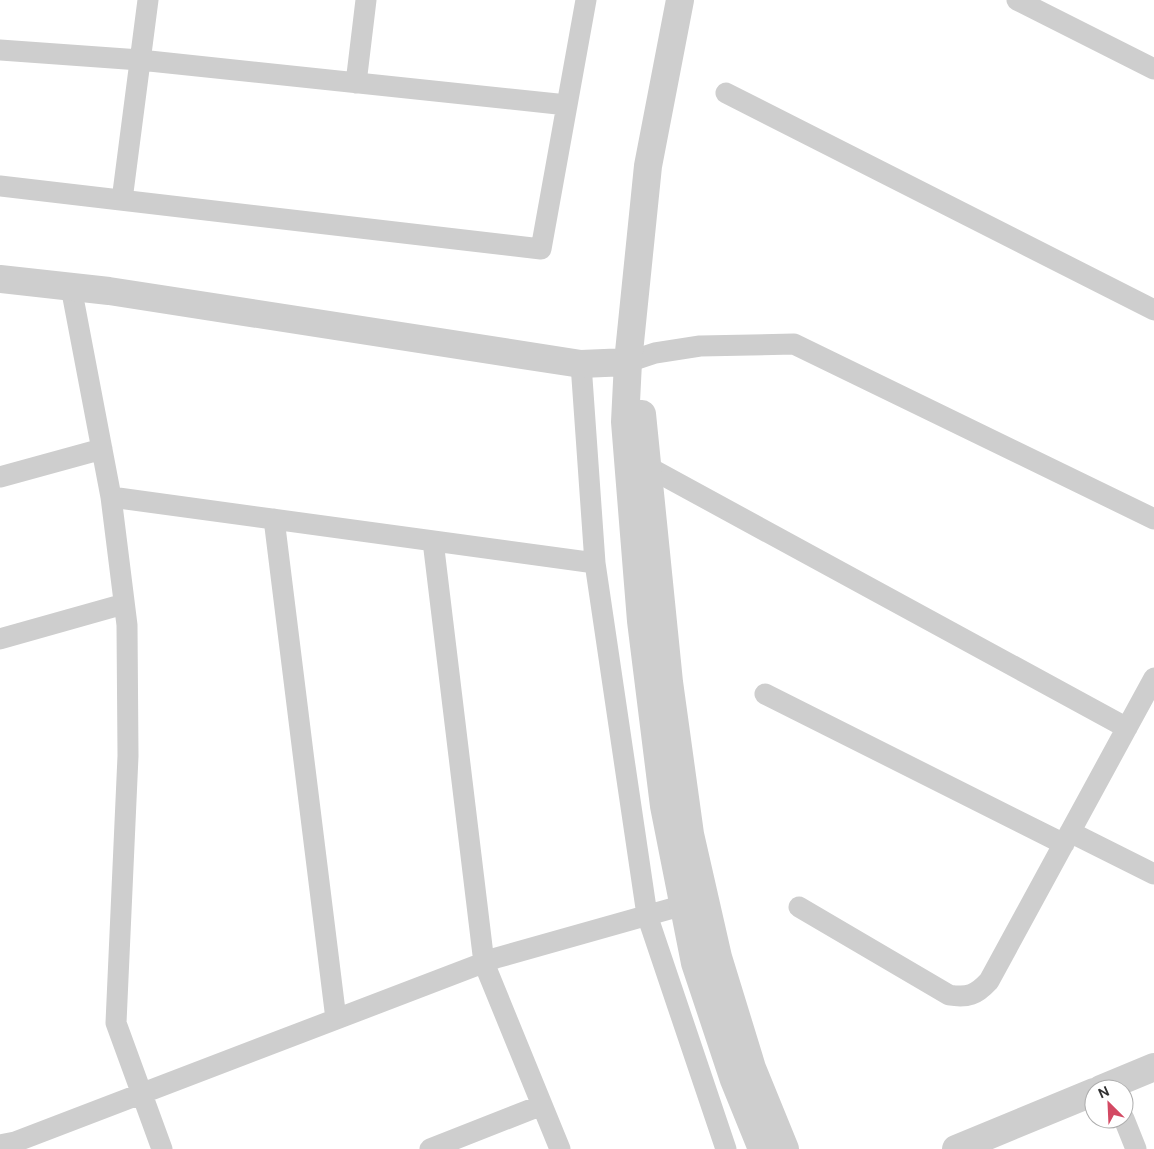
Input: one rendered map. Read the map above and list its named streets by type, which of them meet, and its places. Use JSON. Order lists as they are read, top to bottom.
{
  "north": "top left"
}
